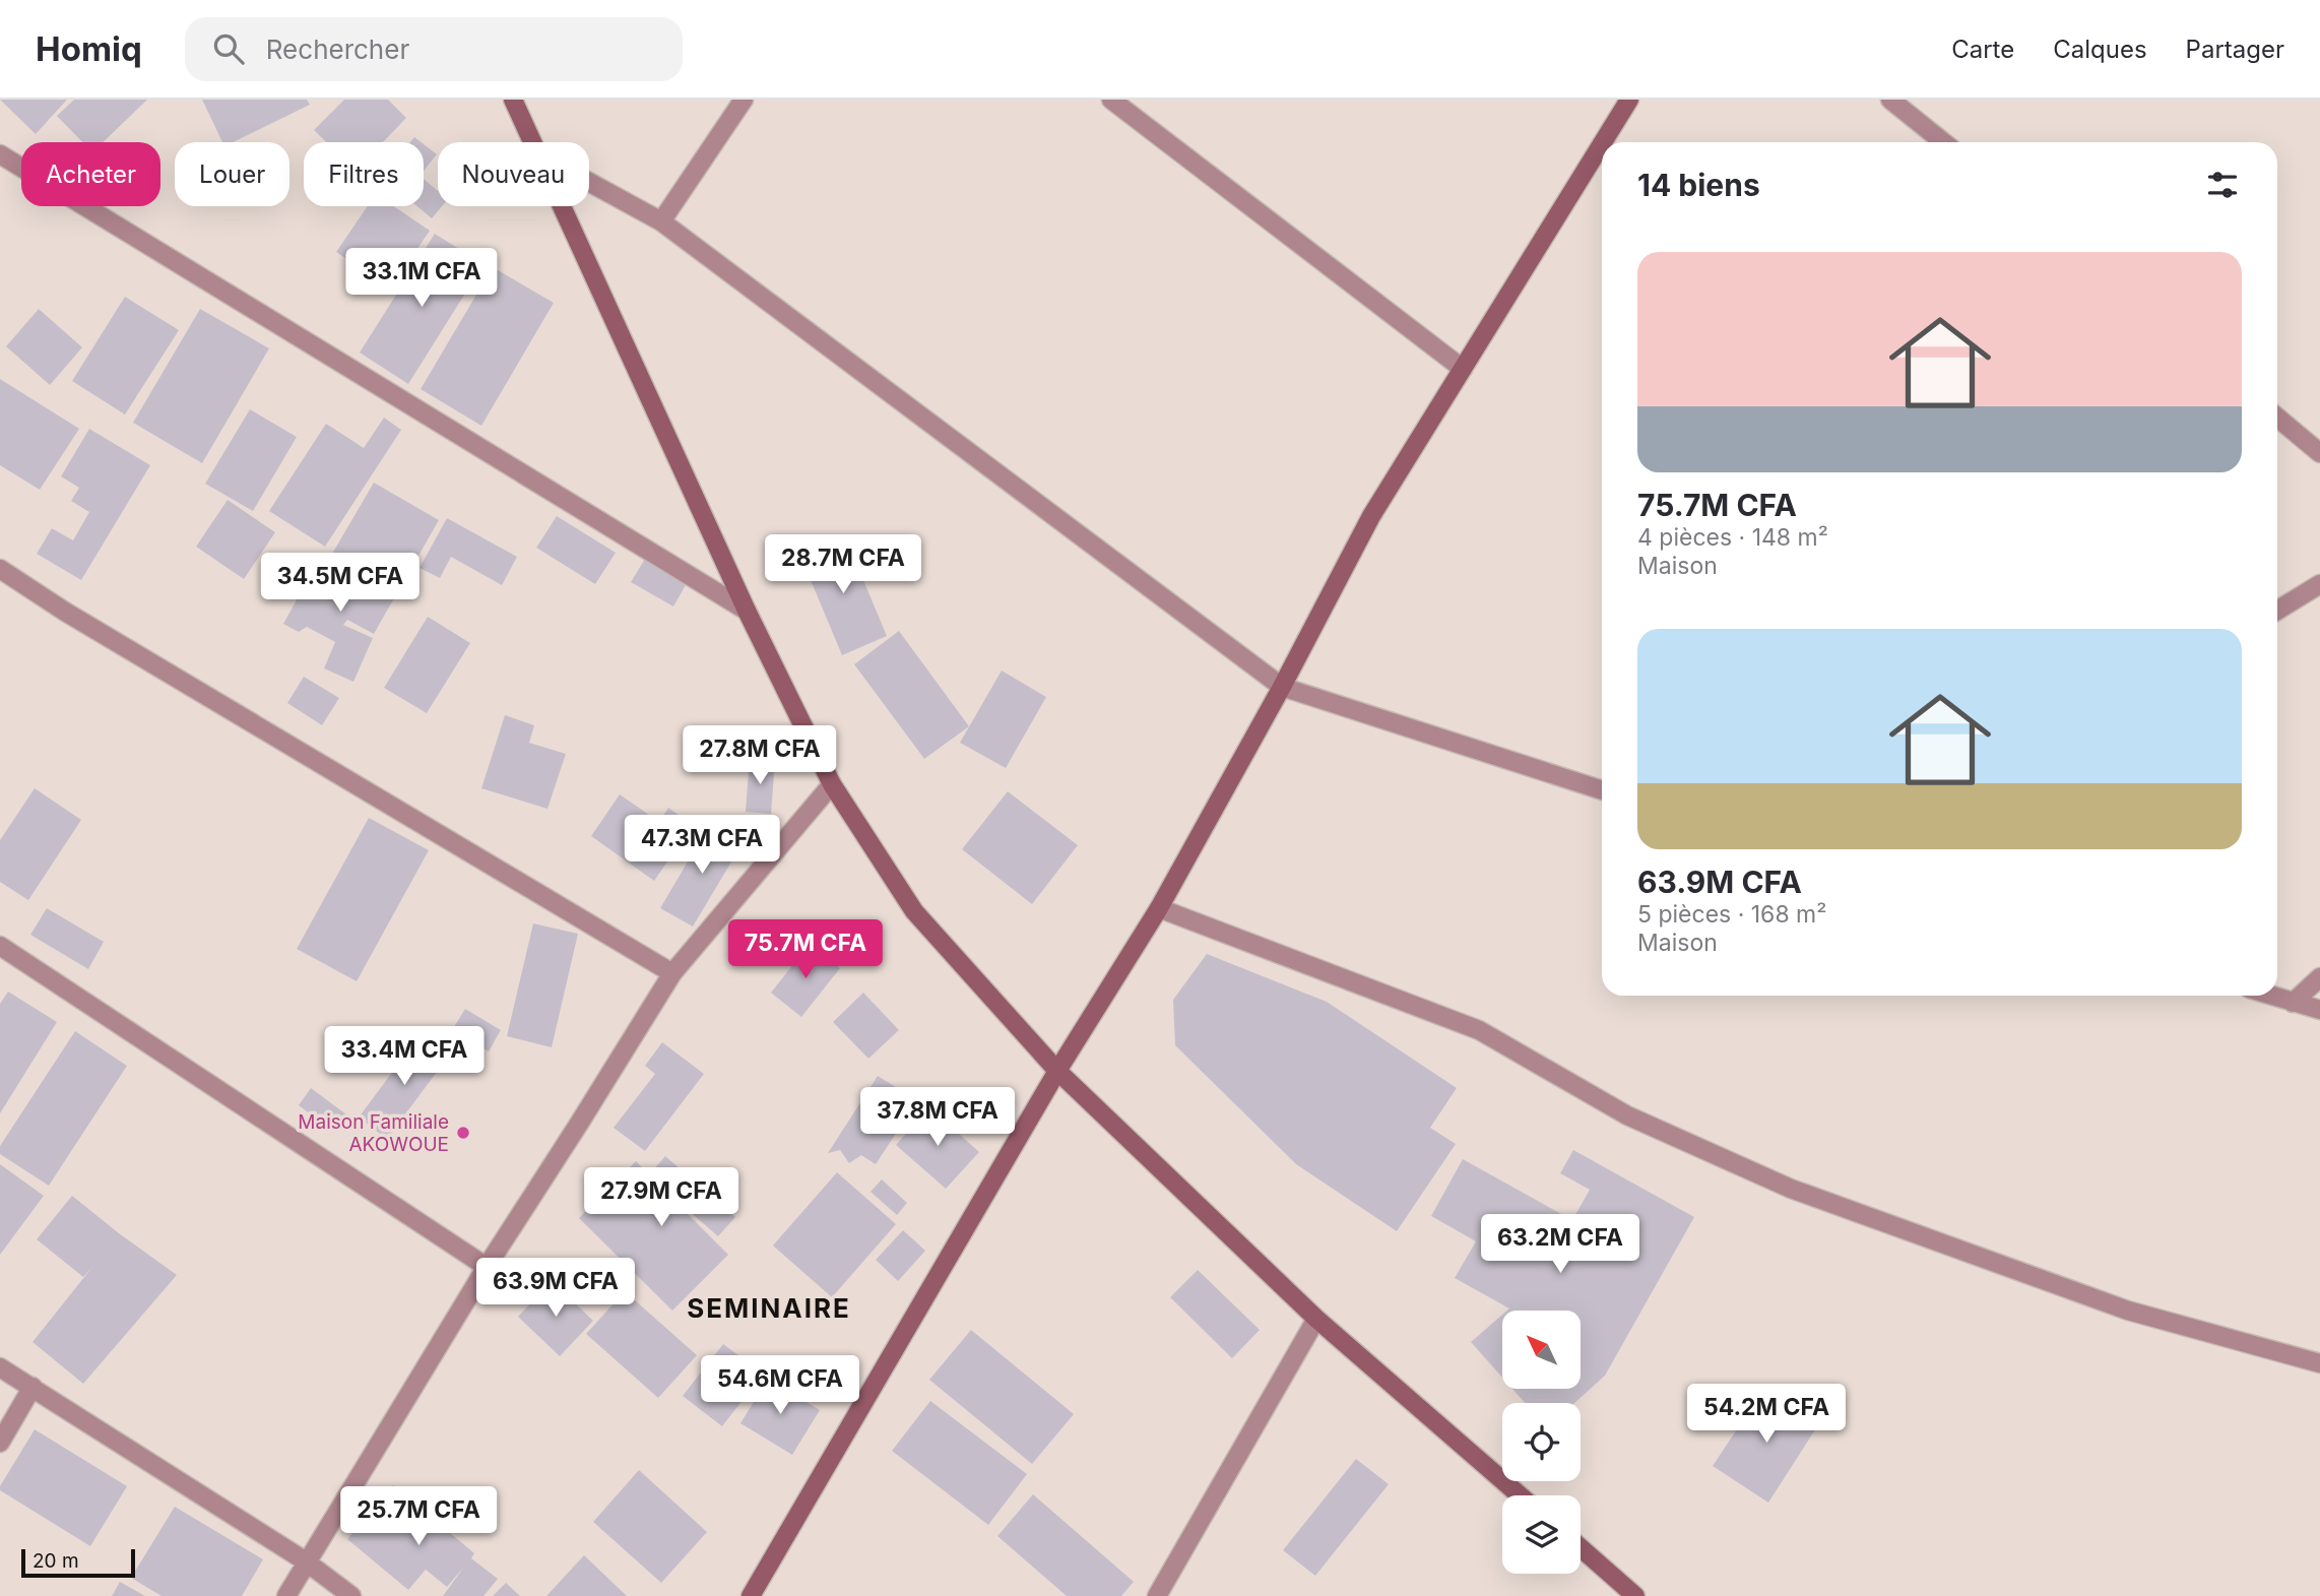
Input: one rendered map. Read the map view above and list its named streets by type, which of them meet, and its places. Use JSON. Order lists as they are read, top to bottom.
{
  "districts": ["SEMINAIRE"],
  "places": ["Maison Familiale AKOWOUE"],
  "scale_bar": "20 m",
  "north": "top left",
  "page": {
    "header": "Homiq",
    "search": "Rechercher",
    "nav": ["Carte", "Calques", "Partager"],
    "chip": [
      "Acheter",
      "Louer",
      "Filtres",
      "Nouveau"
    ],
    "heading": "14 biens",
    "list": [
      {
        "name": "75.7M CFA",
        "note": "4 pièces · 148 m² · Maison"
      },
      {
        "name": "63.9M CFA",
        "note": "5 pièces · 168 m² · Maison"
      }
    ],
    "price": [
      "33.1M CFA",
      "28.7M CFA",
      "34.5M CFA",
      "27.8M CFA",
      "47.3M CFA",
      "75.7M CFA",
      "33.4M CFA",
      "37.8M CFA",
      "27.9M CFA",
      "63.2M CFA",
      "63.9M CFA",
      "54.6M CFA",
      "54.2M CFA",
      "25.7M CFA"
    ],
    "scale": "20 m"
  }
}
